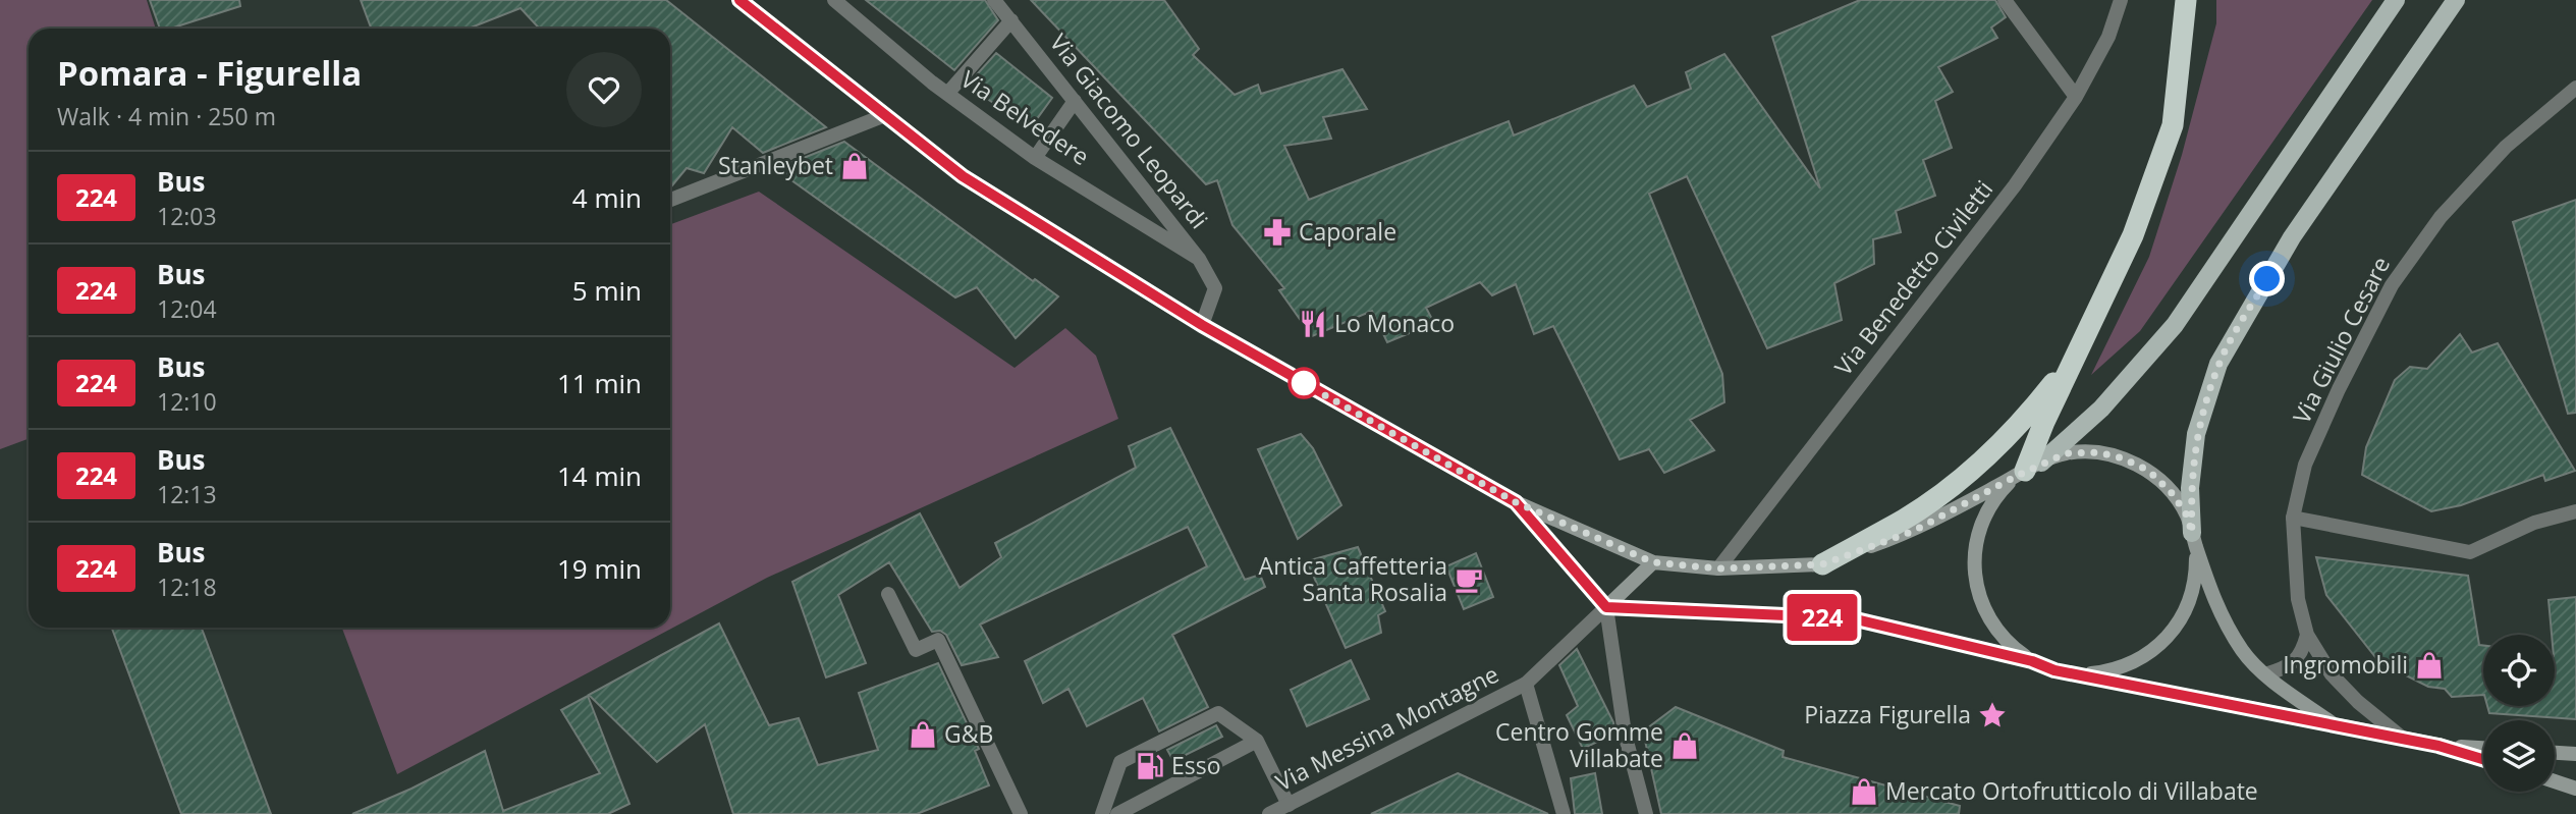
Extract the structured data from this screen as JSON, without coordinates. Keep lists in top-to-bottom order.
{
  "streets": {
    "street": [
      "Via Belvedere",
      "Via Giacomo Leopardi",
      "Via Benedetto Civiletti",
      "Via Giulio Cesare",
      "Via Messina Montagne"
    ]
  },
  "crossings": [
    ["Via Belvedere", "Via Giacomo Leopardi"]
  ],
  "places": {
    "shop": [
      "Stanleybet",
      "Ingromobili",
      "G&B",
      "Centro Gomme Villabate",
      "Mercato Ortofrutticolo di Villabate"
    ],
    "pharmacy": ["Caporale"],
    "restaurant": ["Lo Monaco"],
    "cafe": ["Antica Caffetteria Santa Rosalia"],
    "place": ["Piazza Figurella"],
    "fuel station": ["Esso"]
  },
  "lines": ["bus line 224"],
  "page": {
    "on_map": "224",
    "heading": ["Pomara - Figurella", "Walk · 4 min · 250 m"],
    "list": [
      {
        "mark": "224",
        "name": "Bus",
        "note": "12:03",
        "value": "4 min"
      },
      {
        "mark": "224",
        "name": "Bus",
        "note": "12:04",
        "value": "5 min"
      },
      {
        "mark": "224",
        "name": "Bus",
        "note": "12:10",
        "value": "11 min"
      },
      {
        "mark": "224",
        "name": "Bus",
        "note": "12:13",
        "value": "14 min"
      },
      {
        "mark": "224",
        "name": "Bus",
        "note": "12:18",
        "value": "19 min"
      }
    ]
  }
}
